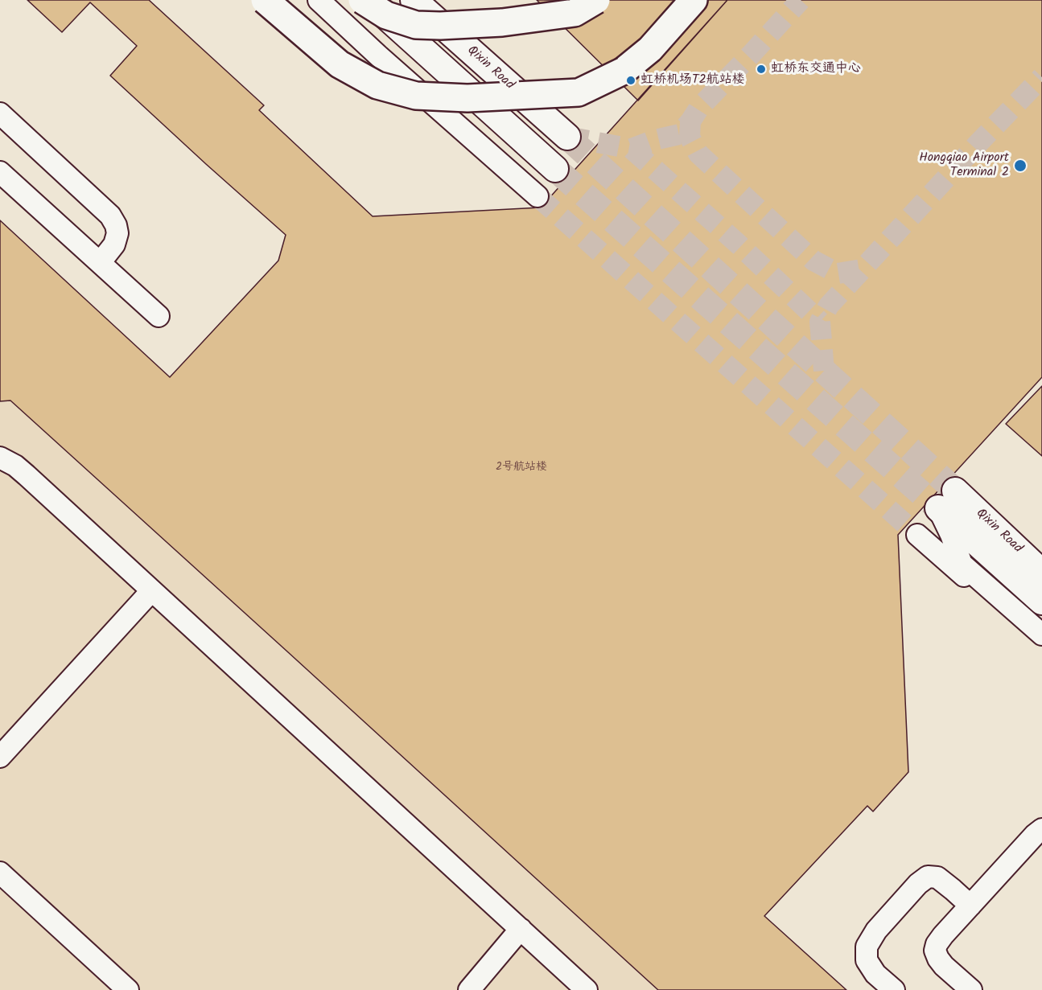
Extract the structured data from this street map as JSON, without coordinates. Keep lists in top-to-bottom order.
{
  "streets": {
    "main road": ["Qixin Road"]
  },
  "places": ["虹桥东交通中心", "虹桥机场T2航站楼", "Hongqiao Airport Terminal 2"],
  "house_numbers": ["2号航站楼"]
}
